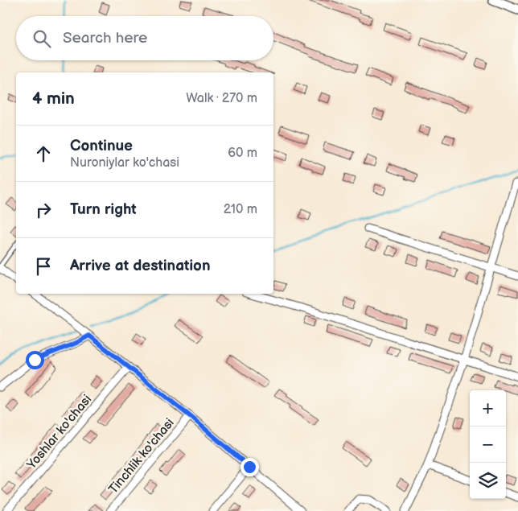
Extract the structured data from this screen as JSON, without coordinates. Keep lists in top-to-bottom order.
{
  "streets": {
    "street": ["Yoshlar ko'chasi", "Tinchlik ko'chasi"]
  },
  "page": {
    "search": "Search here",
    "heading": ["4 min", "Walk · 270 m"],
    "list": [
      ["Continue", "Nuroniylar ko'chasi", "60 m"],
      ["Turn right", "210 m"],
      "Arrive at destination"
    ],
    "map_buttons": ["+", "−"]
  }
}
